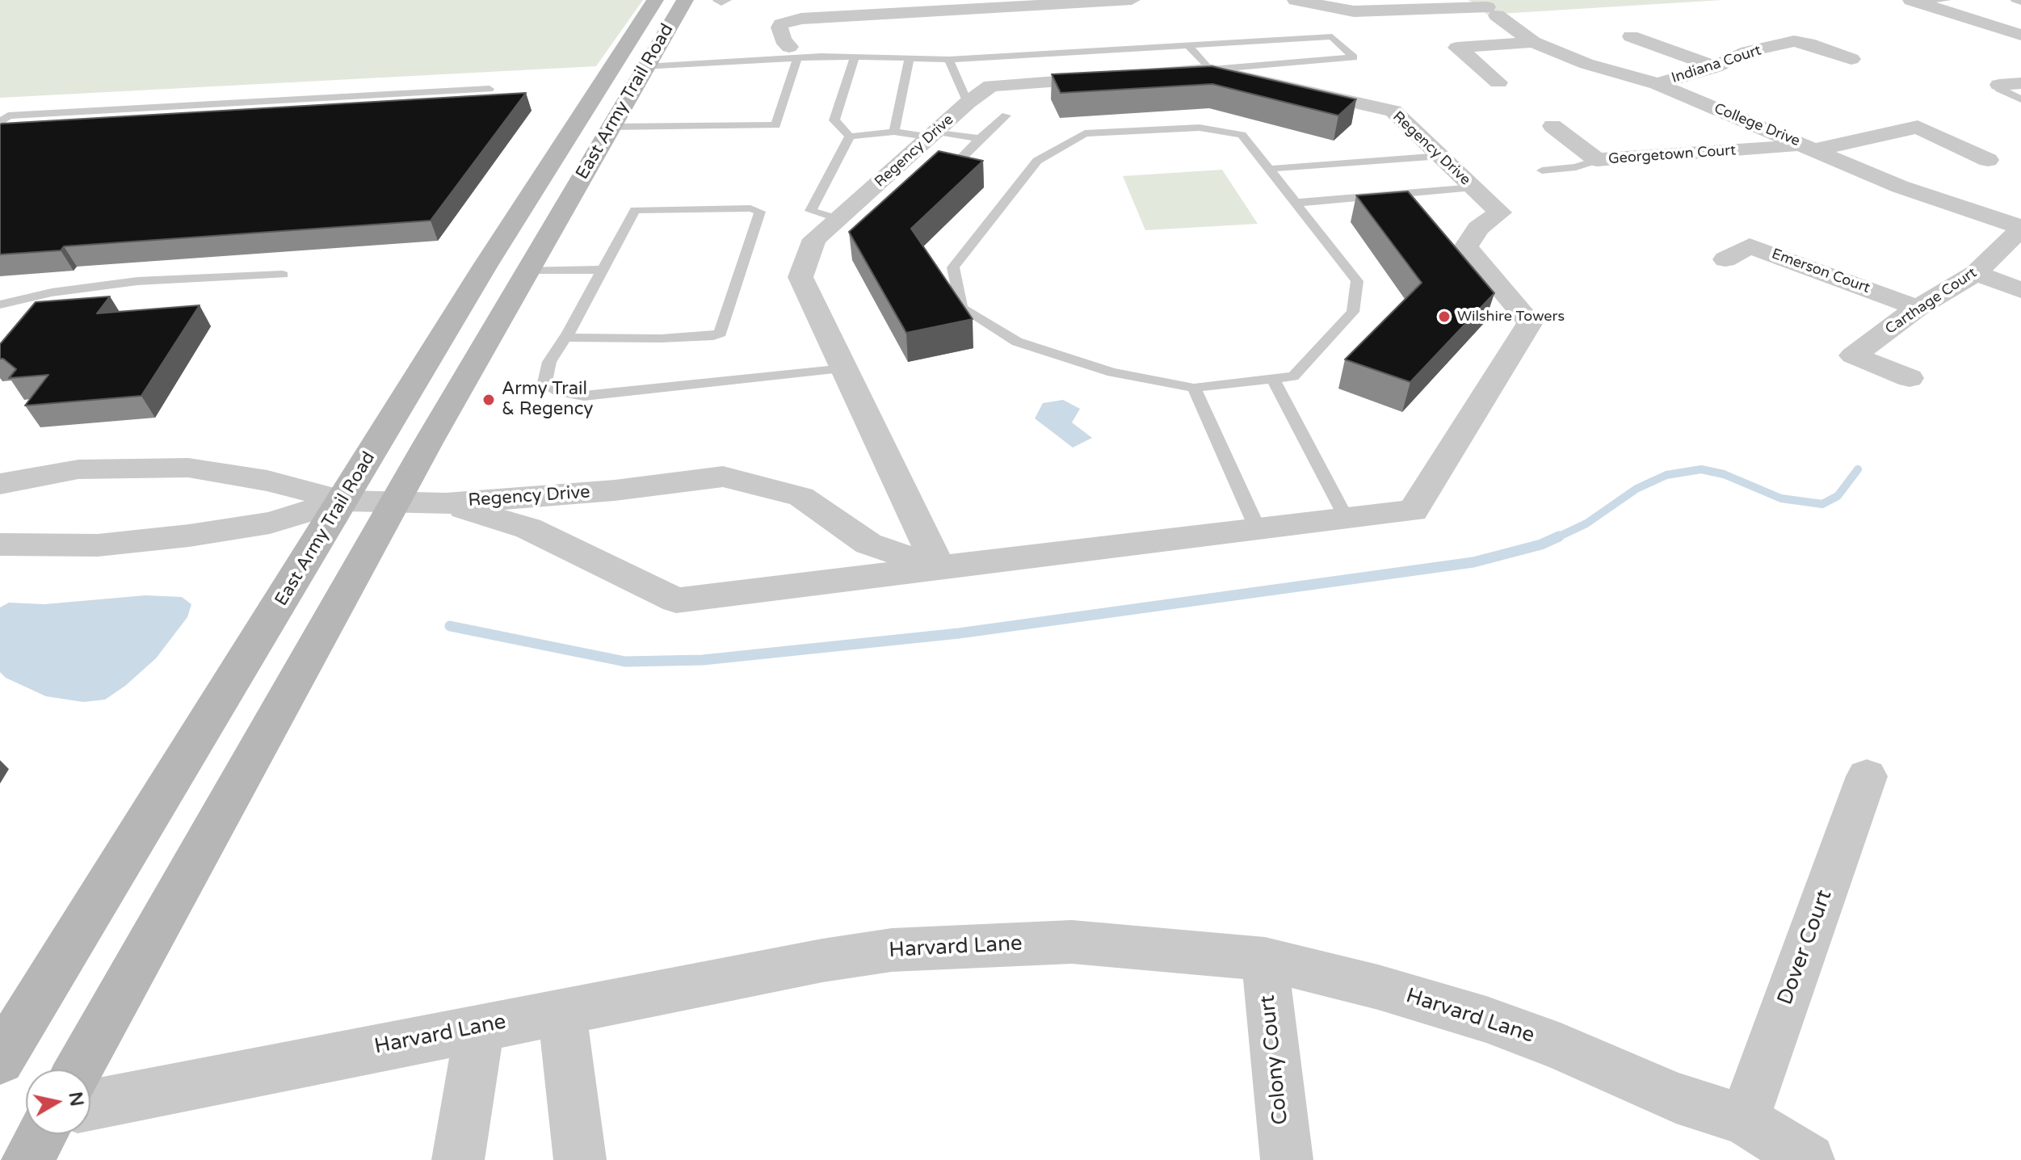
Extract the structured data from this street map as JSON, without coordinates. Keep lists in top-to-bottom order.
{
  "streets": {
    "main road": ["East Army Trail Road"],
    "street": [
      "Indiana Court",
      "College Drive",
      "Regency Drive",
      "Georgetown Court",
      "Emerson Court",
      "Carthage Court",
      "Harvard Lane",
      "Dover Court",
      "Colony Court"
    ]
  },
  "crossings": [
    ["Indiana Court", "College Drive"],
    ["East Army Trail Road", "Regency Drive"],
    ["College Drive", "Georgetown Court"],
    ["College Drive", "Carthage Court"],
    ["Emerson Court", "Carthage Court"],
    ["Harvard Lane", "Dover Court"],
    ["Harvard Lane", "Colony Court"]
  ],
  "places": ["Wilshire Towers", "Army Trail & Regency"],
  "north": "right"
}
